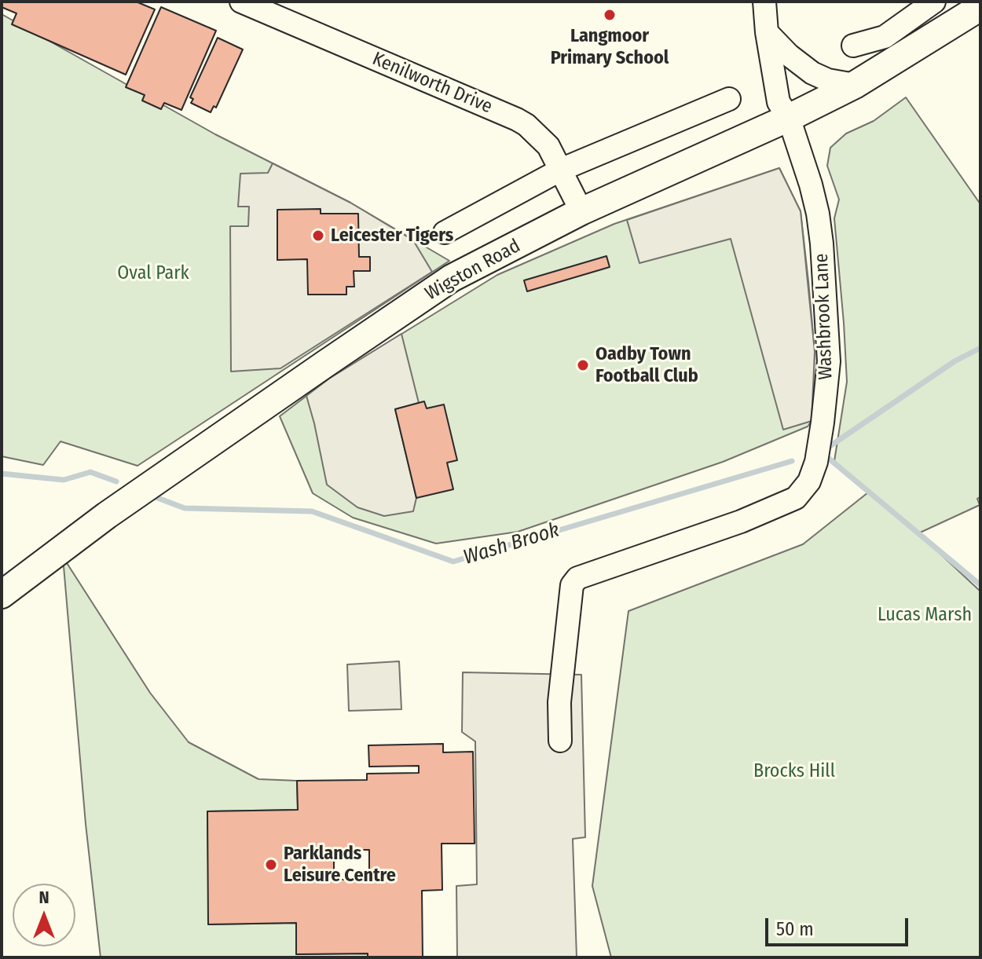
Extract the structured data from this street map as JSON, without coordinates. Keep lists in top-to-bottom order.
{
  "streets": {
    "main road": ["Wigston Road"],
    "street": ["Kenilworth Drive", "Washbrook Lane"]
  },
  "crossings": [
    ["Kenilworth Drive", "Wigston Road"],
    ["Wigston Road", "Washbrook Lane"]
  ],
  "water": ["Wash Brook"],
  "parks": ["Oval Park", "Lucas Marsh", "Brocks Hill"],
  "places": [
    "Langmoor Primary School",
    "Leicester Tigers",
    "Oadby Town Football Club",
    "Parklands Leisure Centre"
  ],
  "scale_bar": "50 m",
  "north": "top"
}
